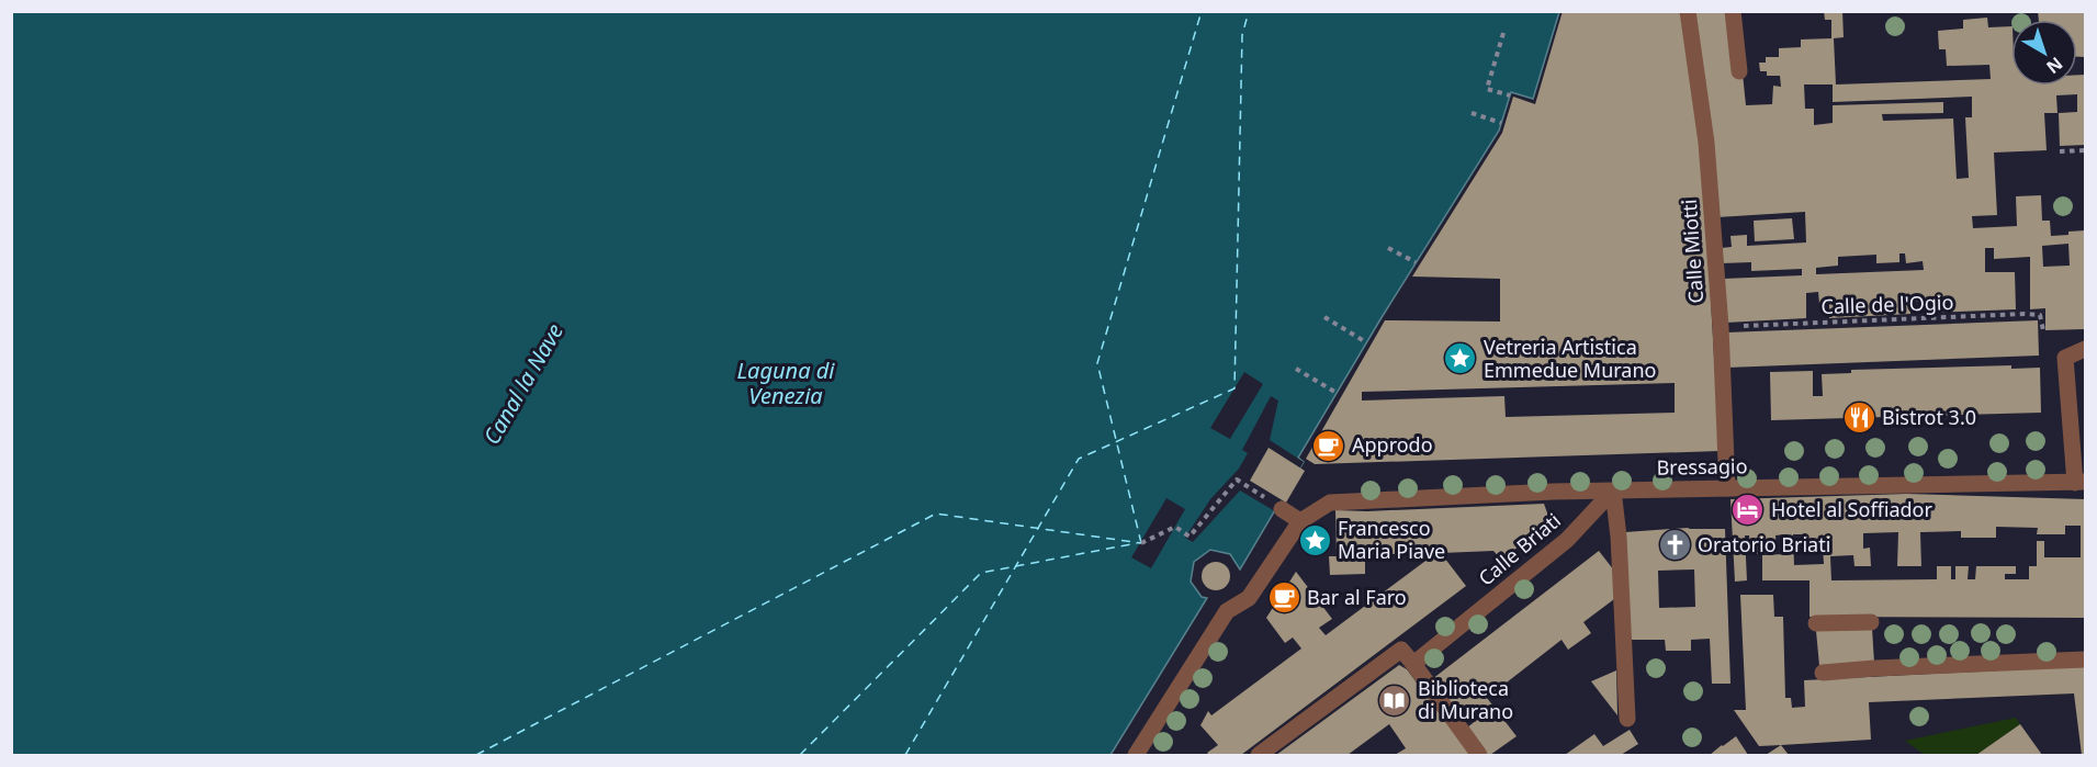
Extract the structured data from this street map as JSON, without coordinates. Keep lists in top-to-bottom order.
{
  "streets": {
    "street": ["Calle Miotti", "Bressagio", "Calle Briati"],
    "path": ["Calle de l'Ogio"]
  },
  "crossings": [
    ["Calle Miotti", "Calle de l'Ogio"],
    ["Calle Miotti", "Bressagio"],
    ["Bressagio", "Calle Briati"]
  ],
  "water": ["Laguna di Venezia", "Canal la Nave"],
  "places": {
    "place": ["Vetreria Artistica Emmedue Murano", "Francesco Maria Piave"],
    "restaurant": ["Bistrot 3.0"],
    "cafe": ["Approdo", "Bar al Faro"],
    "hotel": ["Hotel al Soffiador"],
    "church": ["Oratorio Briati"],
    "library": ["Biblioteca di Murano"]
  },
  "north": "bottom right"
}
